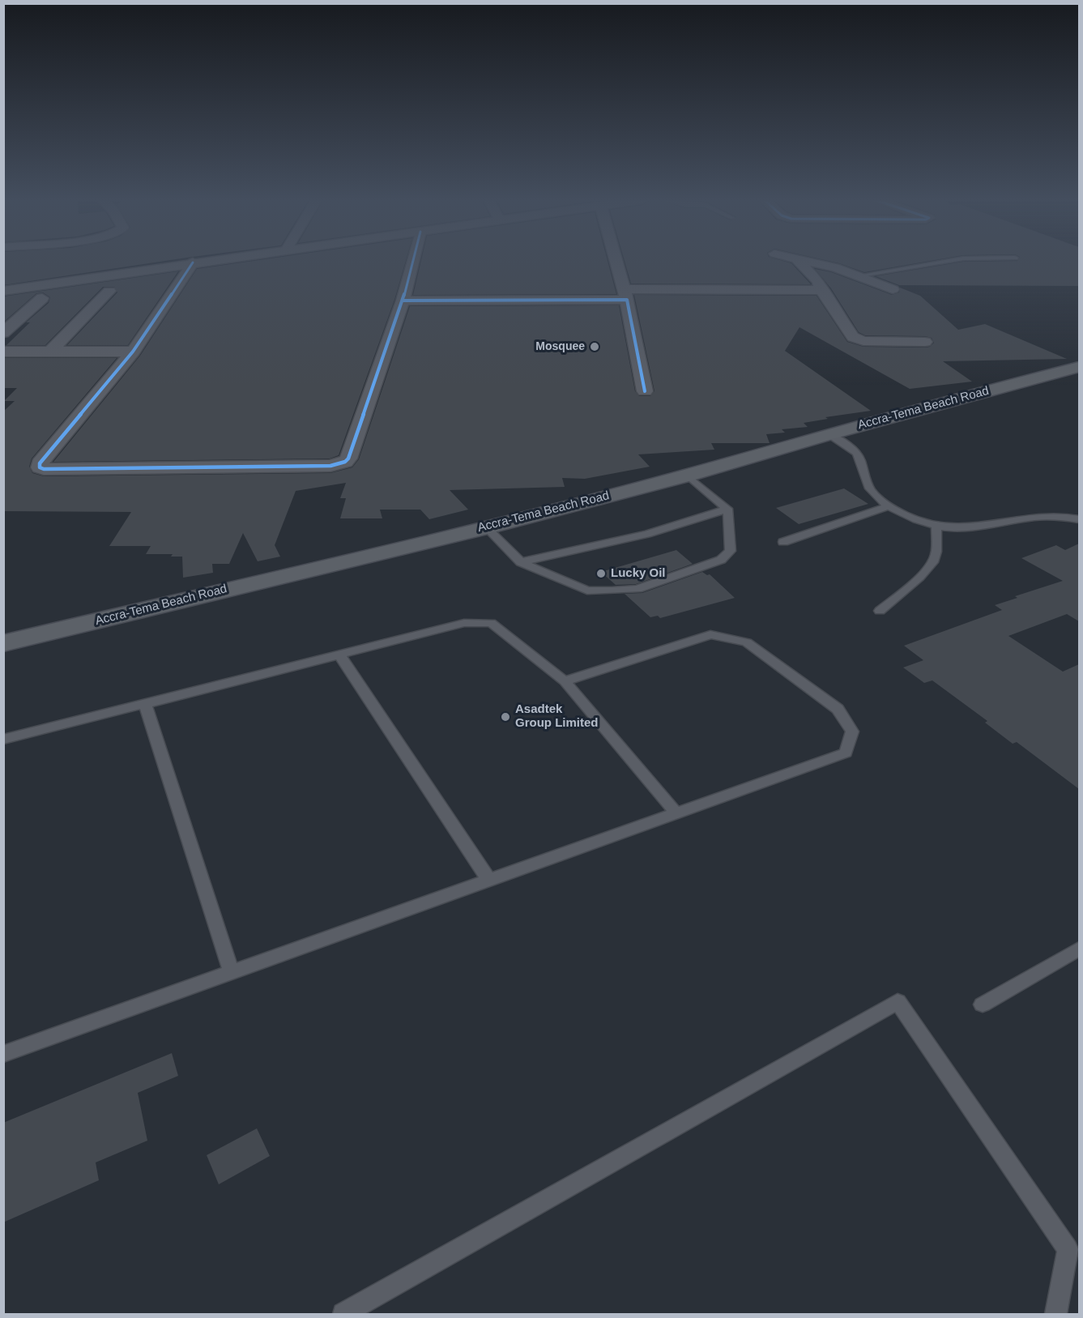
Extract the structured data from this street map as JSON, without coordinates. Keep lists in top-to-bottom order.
{
  "streets": {
    "main road": ["Accra-Tema Beach Road"]
  },
  "places": ["Mosquee", "Lucky Oil", "Asadtek Group Limited"]
}
